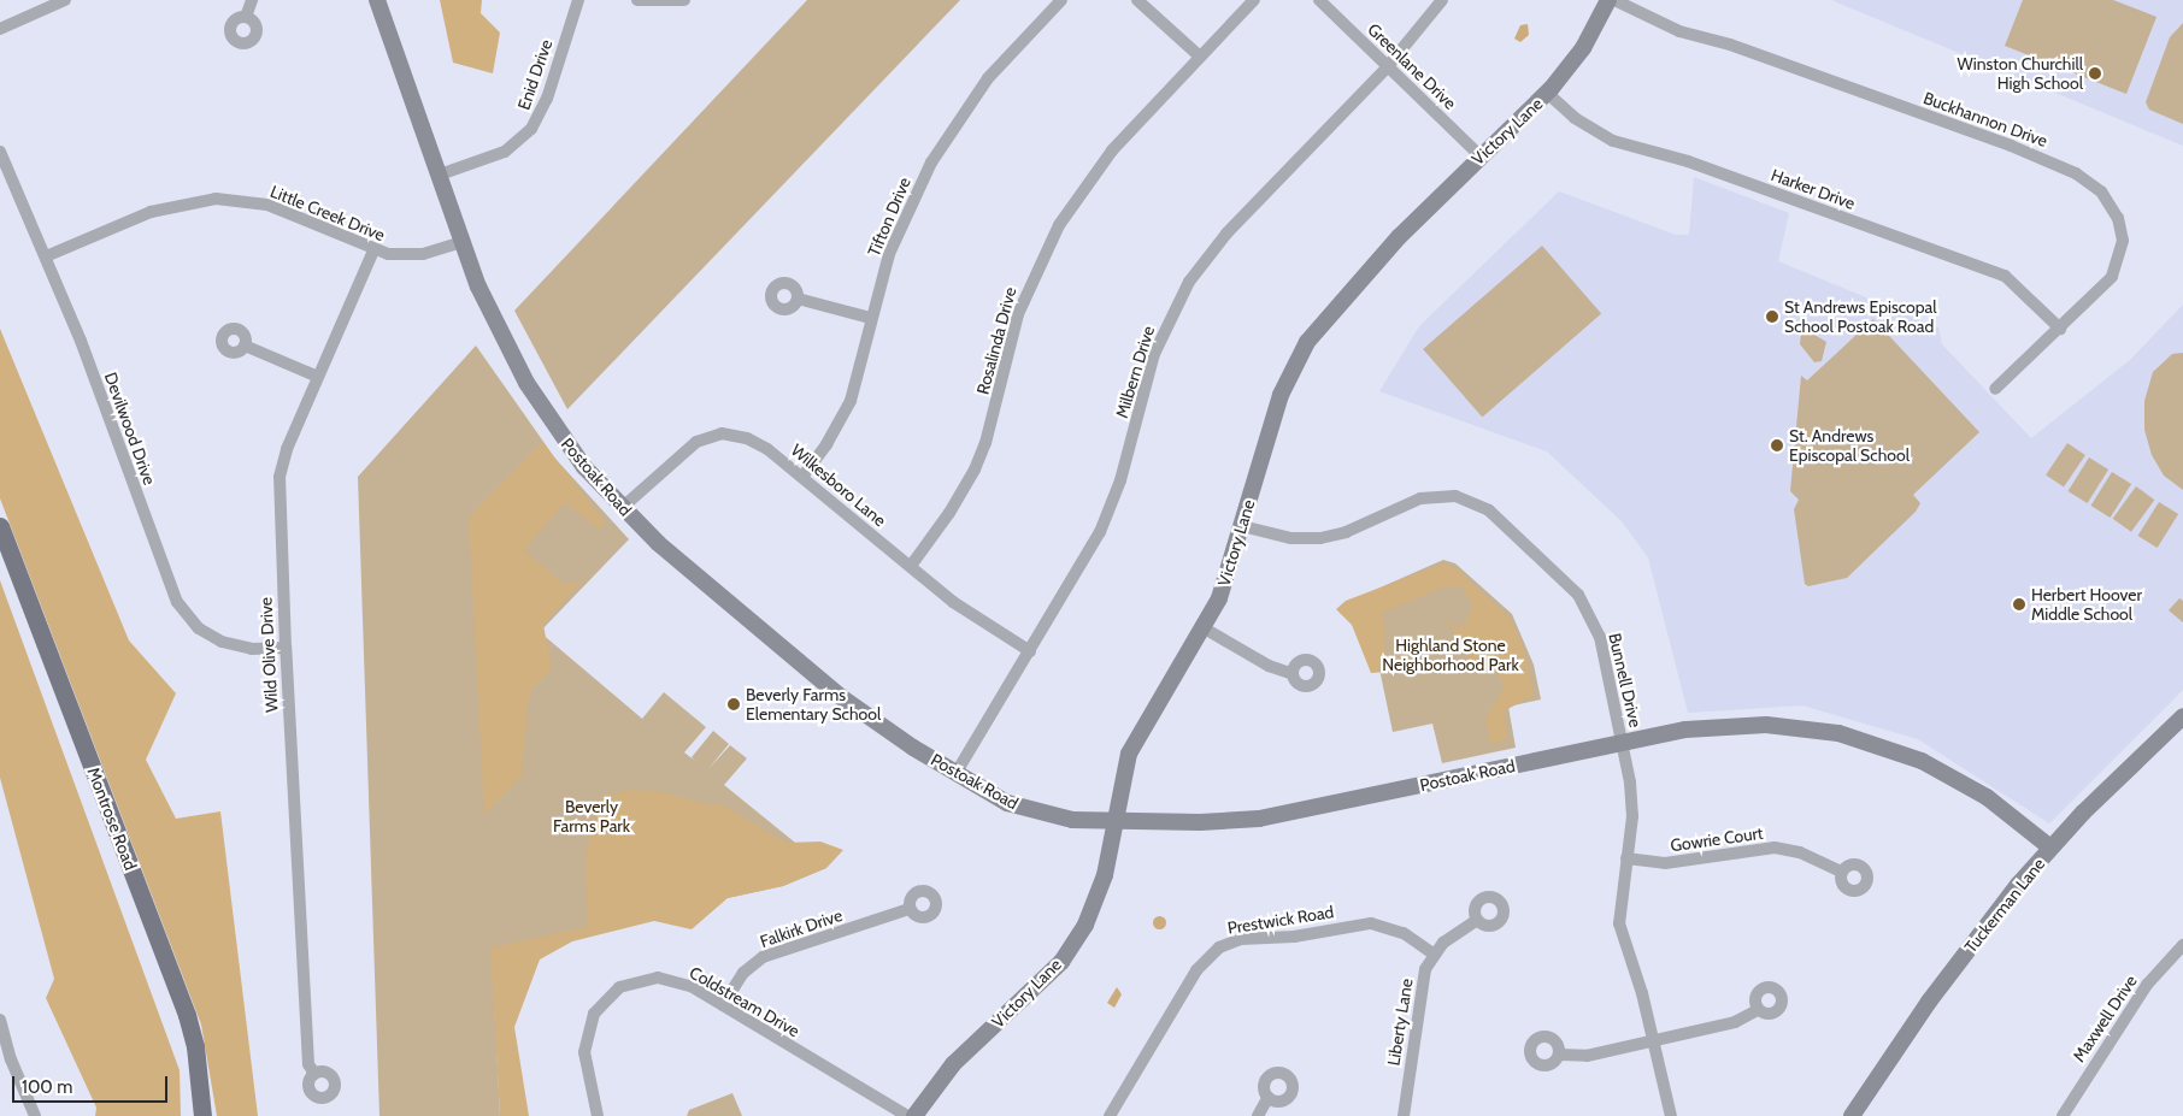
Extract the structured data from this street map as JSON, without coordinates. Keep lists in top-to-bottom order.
{
  "streets": {
    "main road": ["Montrose Road"],
    "street": [
      "Greenlane Drive",
      "Enid Drive",
      "Buckhannon Drive",
      "Victory Lane",
      "Harker Drive",
      "Little Creek Drive",
      "Tifton Drive",
      "Rosalinda Drive",
      "Milbern Drive",
      "Devilwood Drive",
      "Postoak Road",
      "Wilkesboro Lane",
      "Wild Olive Drive",
      "Bunnell Drive",
      "Gowrie Court",
      "Tuckerman Lane",
      "Prestwick Road",
      "Falkirk Drive",
      "Coldstream Drive",
      "Maxwell Drive",
      "Liberty Lane"
    ]
  },
  "crossings": [
    ["Greenlane Drive", "Victory Lane"],
    ["Greenlane Drive", "Milbern Drive"],
    ["Enid Drive", "Postoak Road"],
    ["Buckhannon Drive", "Harker Drive"],
    ["Victory Lane", "Harker Drive"],
    ["Victory Lane", "Postoak Road"],
    ["Victory Lane", "Bunnell Drive"],
    ["Little Creek Drive", "Devilwood Drive"],
    ["Little Creek Drive", "Postoak Road"],
    ["Little Creek Drive", "Wild Olive Drive"],
    ["Tifton Drive", "Wilkesboro Lane"],
    ["Rosalinda Drive", "Wilkesboro Lane"],
    ["Milbern Drive", "Postoak Road"],
    ["Milbern Drive", "Wilkesboro Lane"],
    ["Devilwood Drive", "Wild Olive Drive"],
    ["Postoak Road", "Wilkesboro Lane"],
    ["Postoak Road", "Bunnell Drive"],
    ["Postoak Road", "Tuckerman Lane"],
    ["Bunnell Drive", "Gowrie Court"],
    ["Prestwick Road", "Liberty Lane"],
    ["Falkirk Drive", "Coldstream Drive"]
  ],
  "parks": ["Highland Stone Neighborhood Park", "Beverly Farms Park"],
  "places": [
    "Winston Churchill High School",
    "St Andrews Episcopal School Postoak Road",
    "St. Andrews Episcopal School",
    "Herbert Hoover Middle School",
    "Beverly Farms Elementary School"
  ],
  "scale_bar": "100 m"
}
